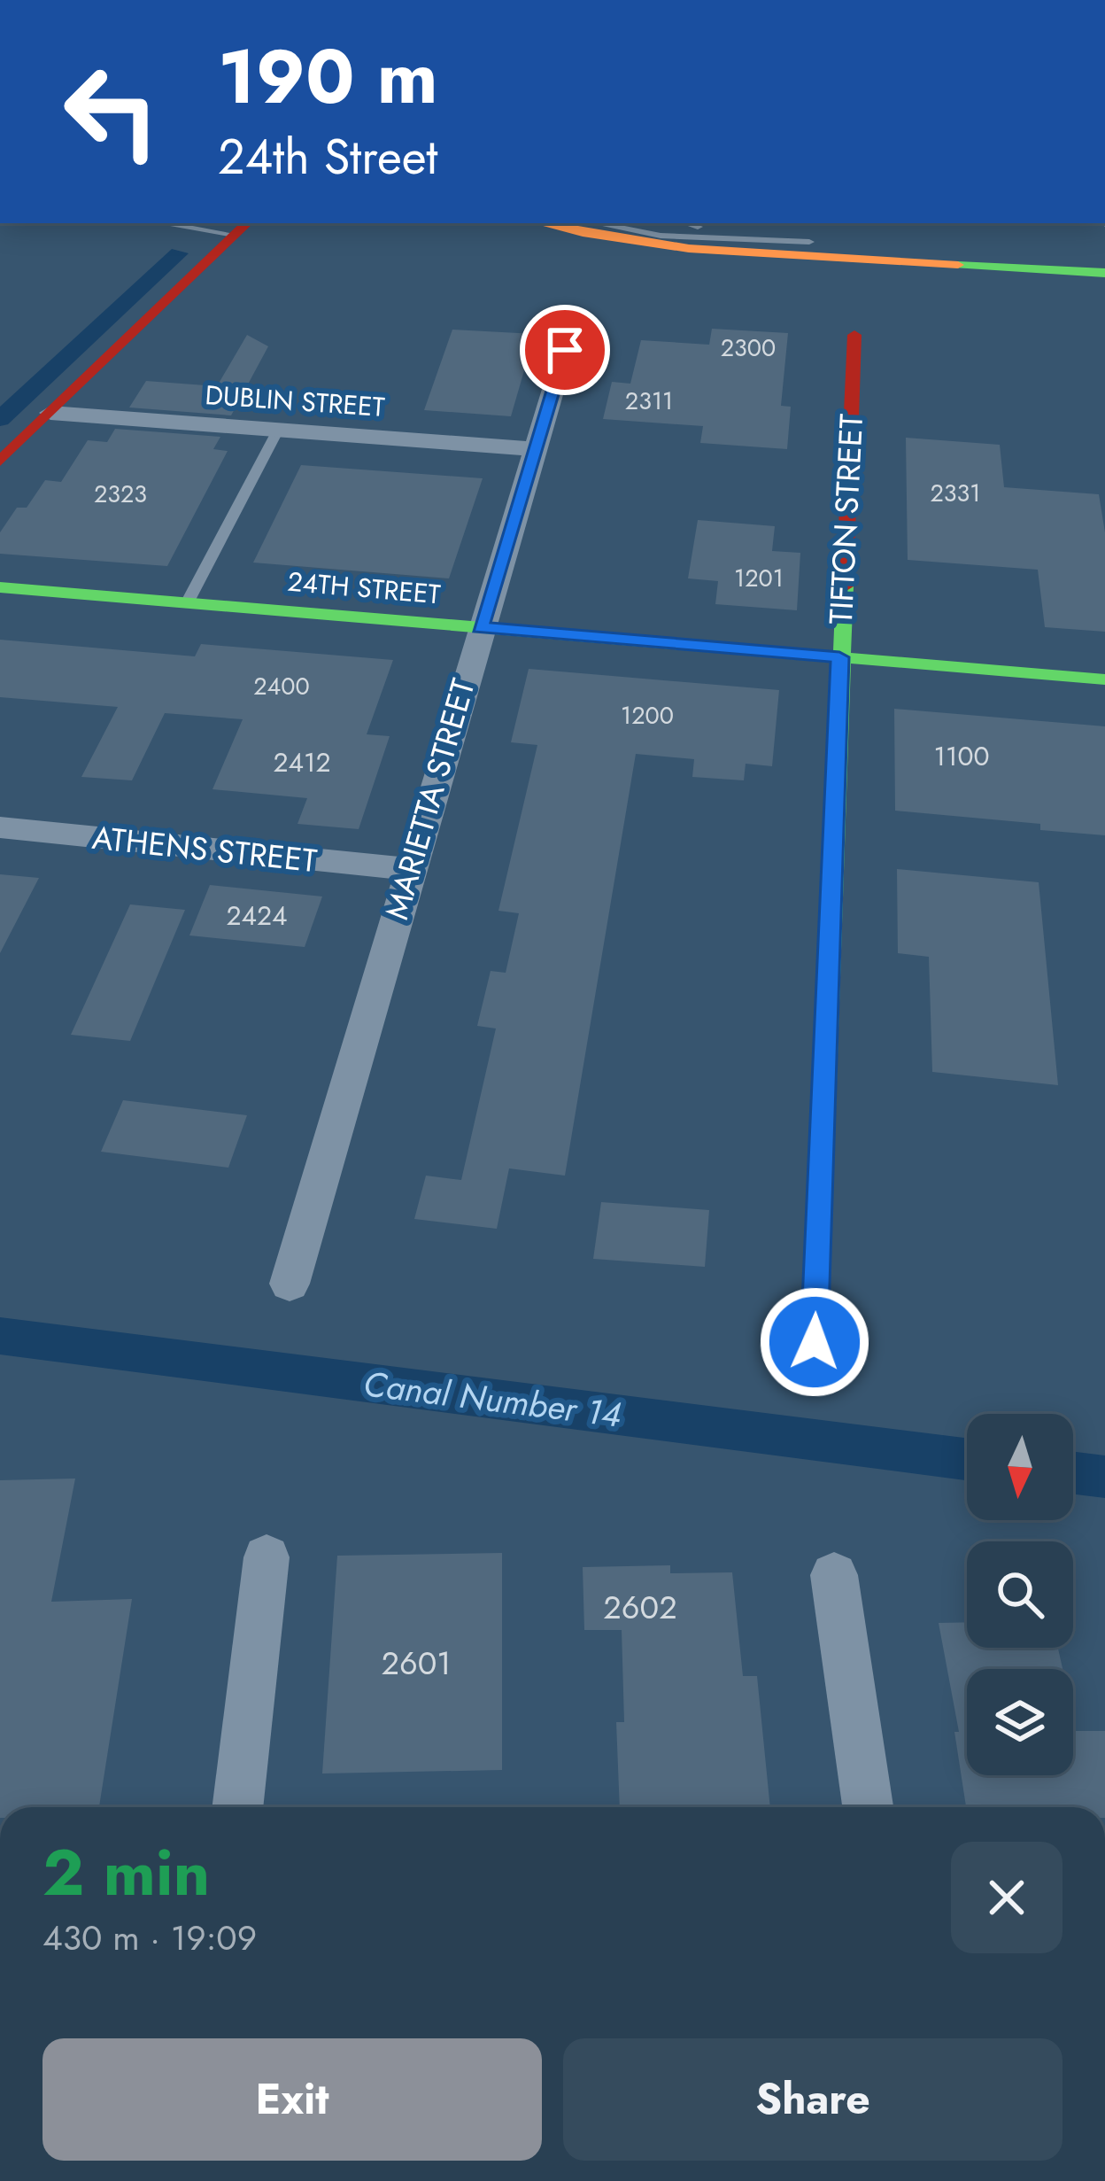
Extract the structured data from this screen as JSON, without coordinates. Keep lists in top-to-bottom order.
{
  "streets": {
    "street": [
      "DUBLIN STREET",
      "TIFTON STREET",
      "24TH STREET",
      "MARIETTA STREET",
      "ATHENS STREET"
    ]
  },
  "crossings": [
    ["DUBLIN STREET", "MARIETTA STREET"],
    ["TIFTON STREET", "24TH STREET"],
    ["24TH STREET", "MARIETTA STREET"],
    ["MARIETTA STREET", "ATHENS STREET"]
  ],
  "water": ["Canal Number 14"],
  "house_numbers": [
    "2300",
    "2311",
    "2331",
    "2323",
    "1201",
    "2400",
    "1200",
    "1100",
    "2412",
    "2424",
    "2602",
    "2601"
  ],
  "north": "bottom",
  "page": {
    "turn": ["190 m", "24th Street"],
    "heading": ["2 min", "430 m · 19:09"],
    "buttons": ["Exit", "Share"]
  }
}
